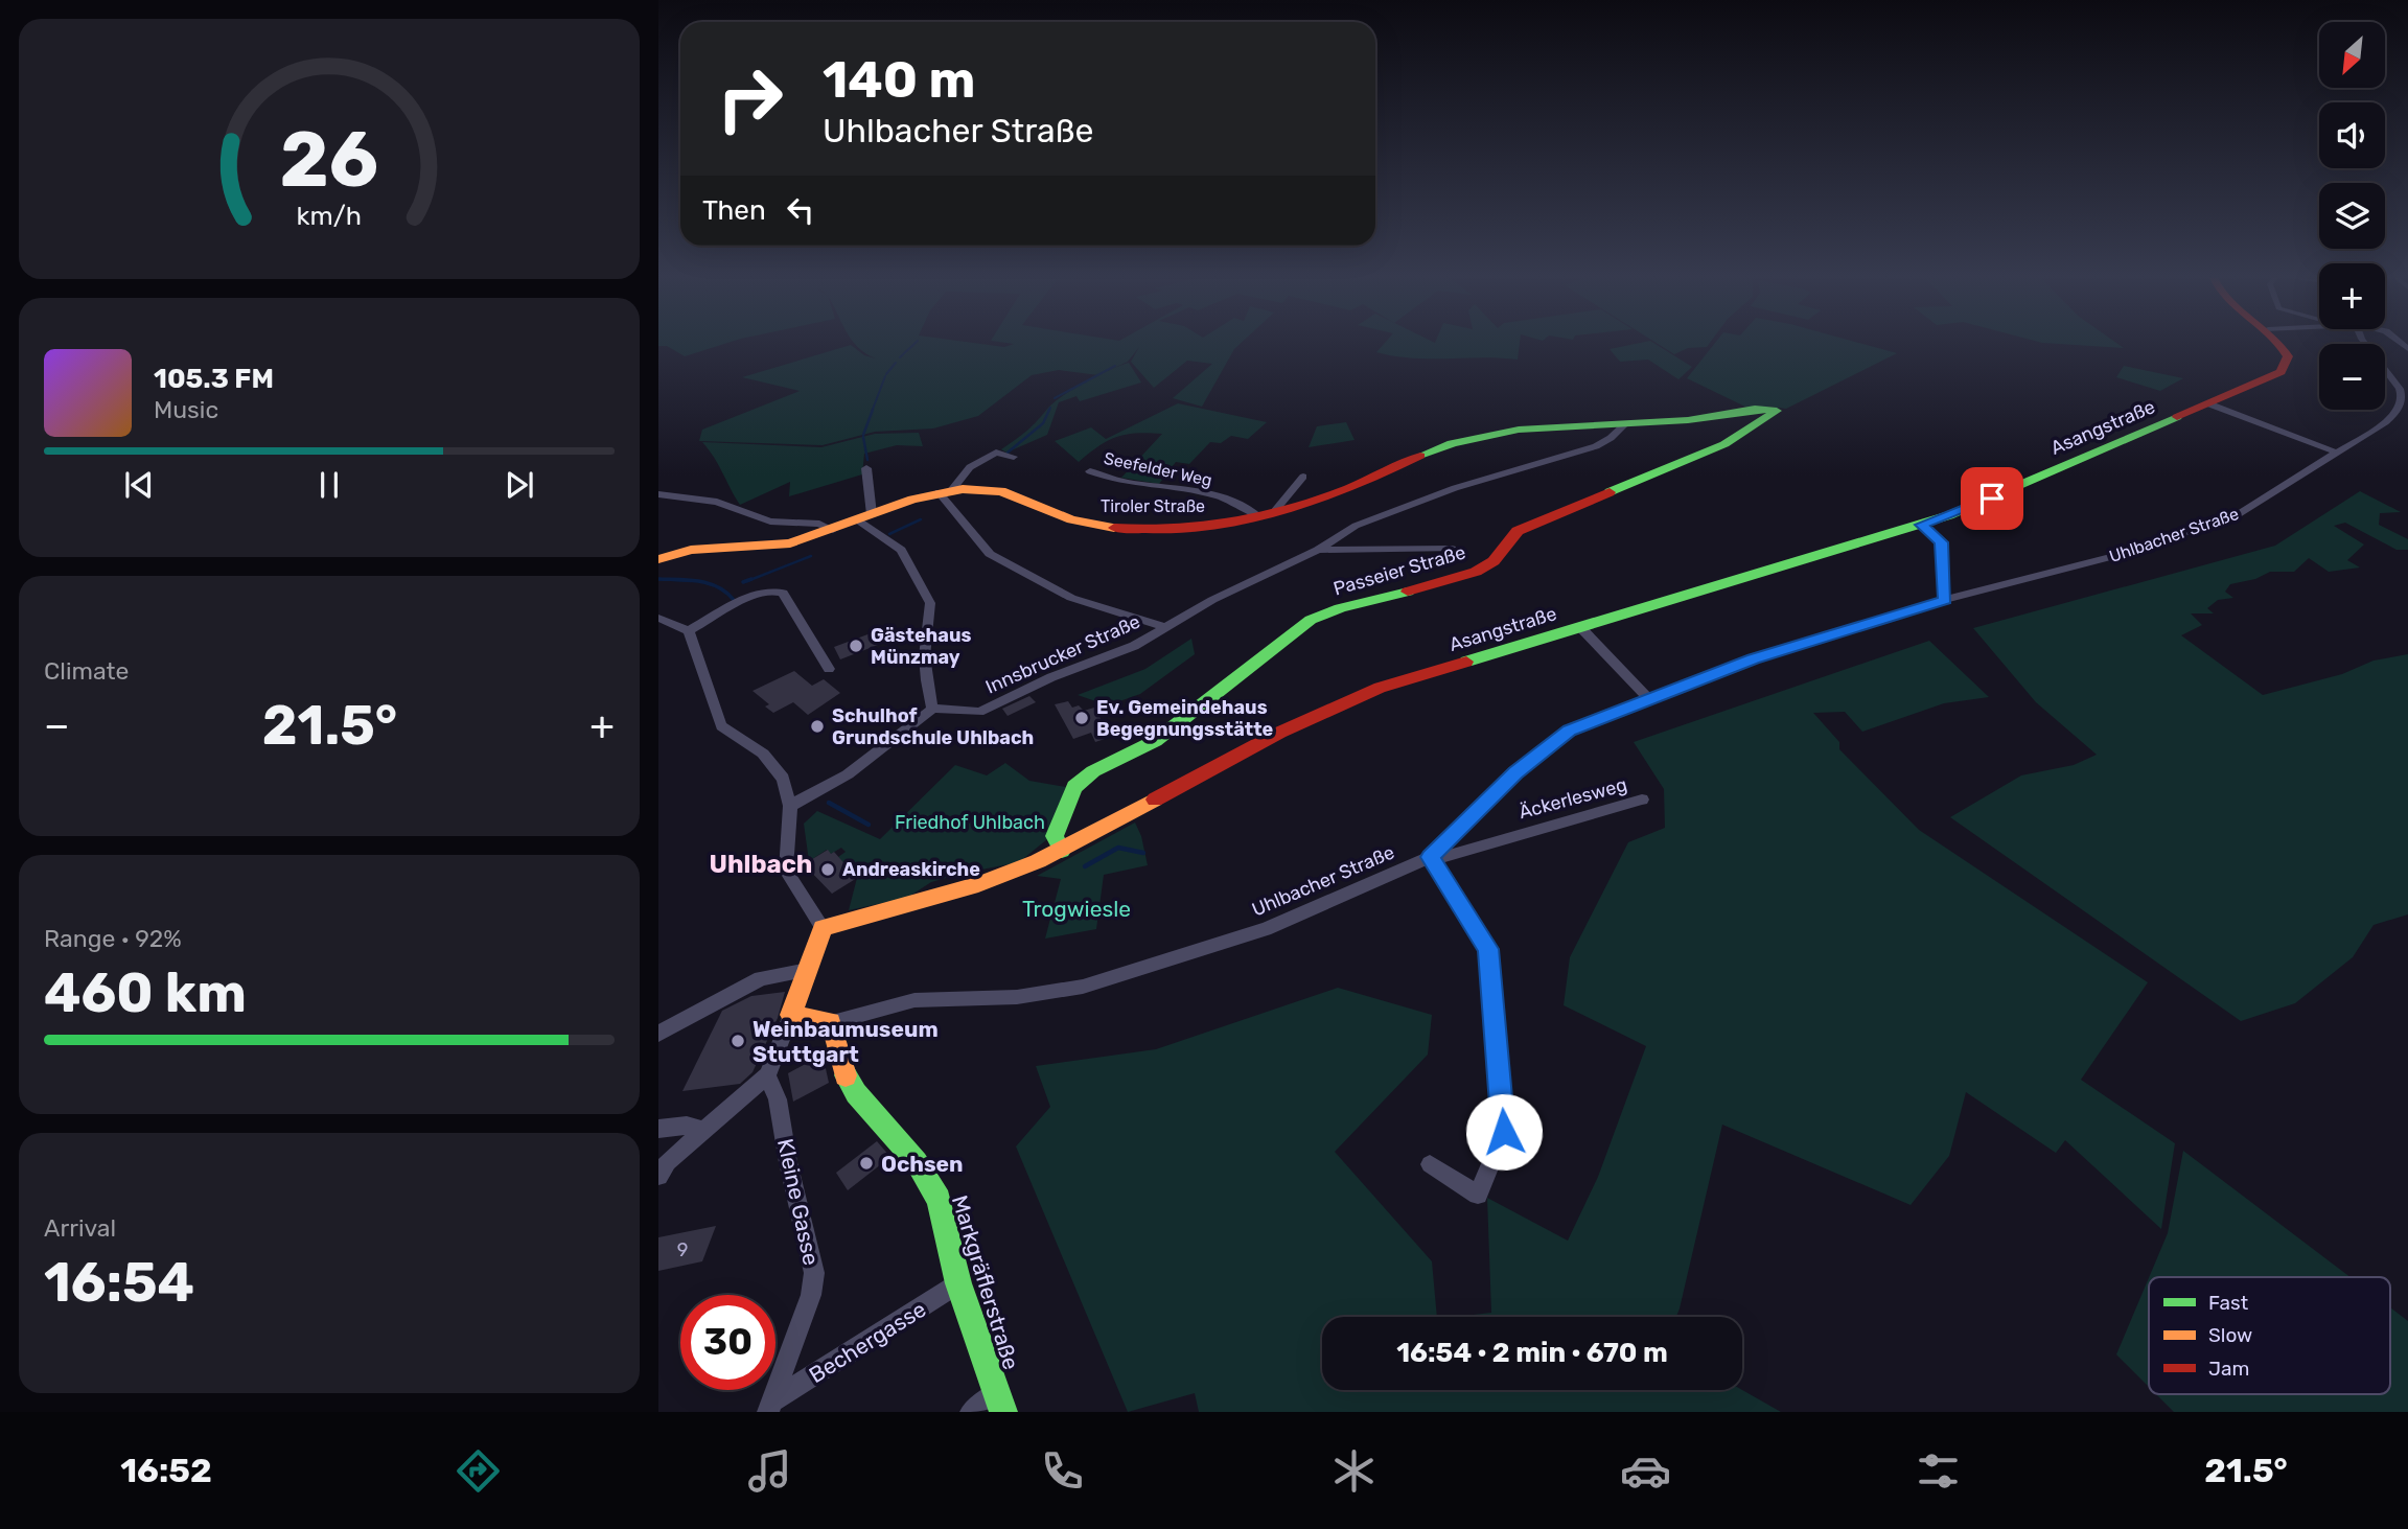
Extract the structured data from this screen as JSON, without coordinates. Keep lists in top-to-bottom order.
{
  "streets": {
    "street": [
      "Asangstraße",
      "Seefelder Weg",
      "Tiroler Straße",
      "Uhlbacher Straße",
      "Passeier Straße",
      "Innsbrucker Straße",
      "Äckerlesweg",
      "Kleine Gasse",
      "Markgräflerstraße",
      "Bechergasse"
    ]
  },
  "crossings": [
    ["Asangstraße", "Passeier Straße"],
    ["Seefelder Weg", "Tiroler Straße"],
    ["Tiroler Straße", "Passeier Straße"],
    ["Uhlbacher Straße", "Äckerlesweg"],
    ["Uhlbacher Straße", "Markgräflerstraße"],
    ["Passeier Straße", "Innsbrucker Straße"],
    ["Kleine Gasse", "Bechergasse"],
    ["Markgräflerstraße", "Bechergasse"]
  ],
  "districts": ["Uhlbach"],
  "parks": ["Friedhof Uhlbach", "Trogwiesle"],
  "places": [
    "Gästehaus Münzmay",
    "Ev. Gemeindehaus Begegnungsstätte",
    "Schulhof Grundschule Uhlbach",
    "Andreaskirche",
    "Weinbaumuseum Stuttgart",
    "Ochsen"
  ],
  "house_numbers": ["9"],
  "legend": ["Fast", "Slow", "Jam"],
  "north": "bottom left",
  "page": {
    "map_buttons": ["+", "−"],
    "turn": ["140 m", "Uhlbacher Straße"],
    "then": "Then",
    "song": ["105.3 FM", "Music"],
    "tile": [
      "Climate",
      ["Range · 92%", "460 km"],
      ["Arrival", "16:54"]
    ],
    "heat": ["−", "21.5°", "+"],
    "limit": "30",
    "trip": "16:54 · 2 min · 670 m",
    "tabs": ["16:52", "21.5°"],
    "gauge": ["26", "km/h"]
  }
}
